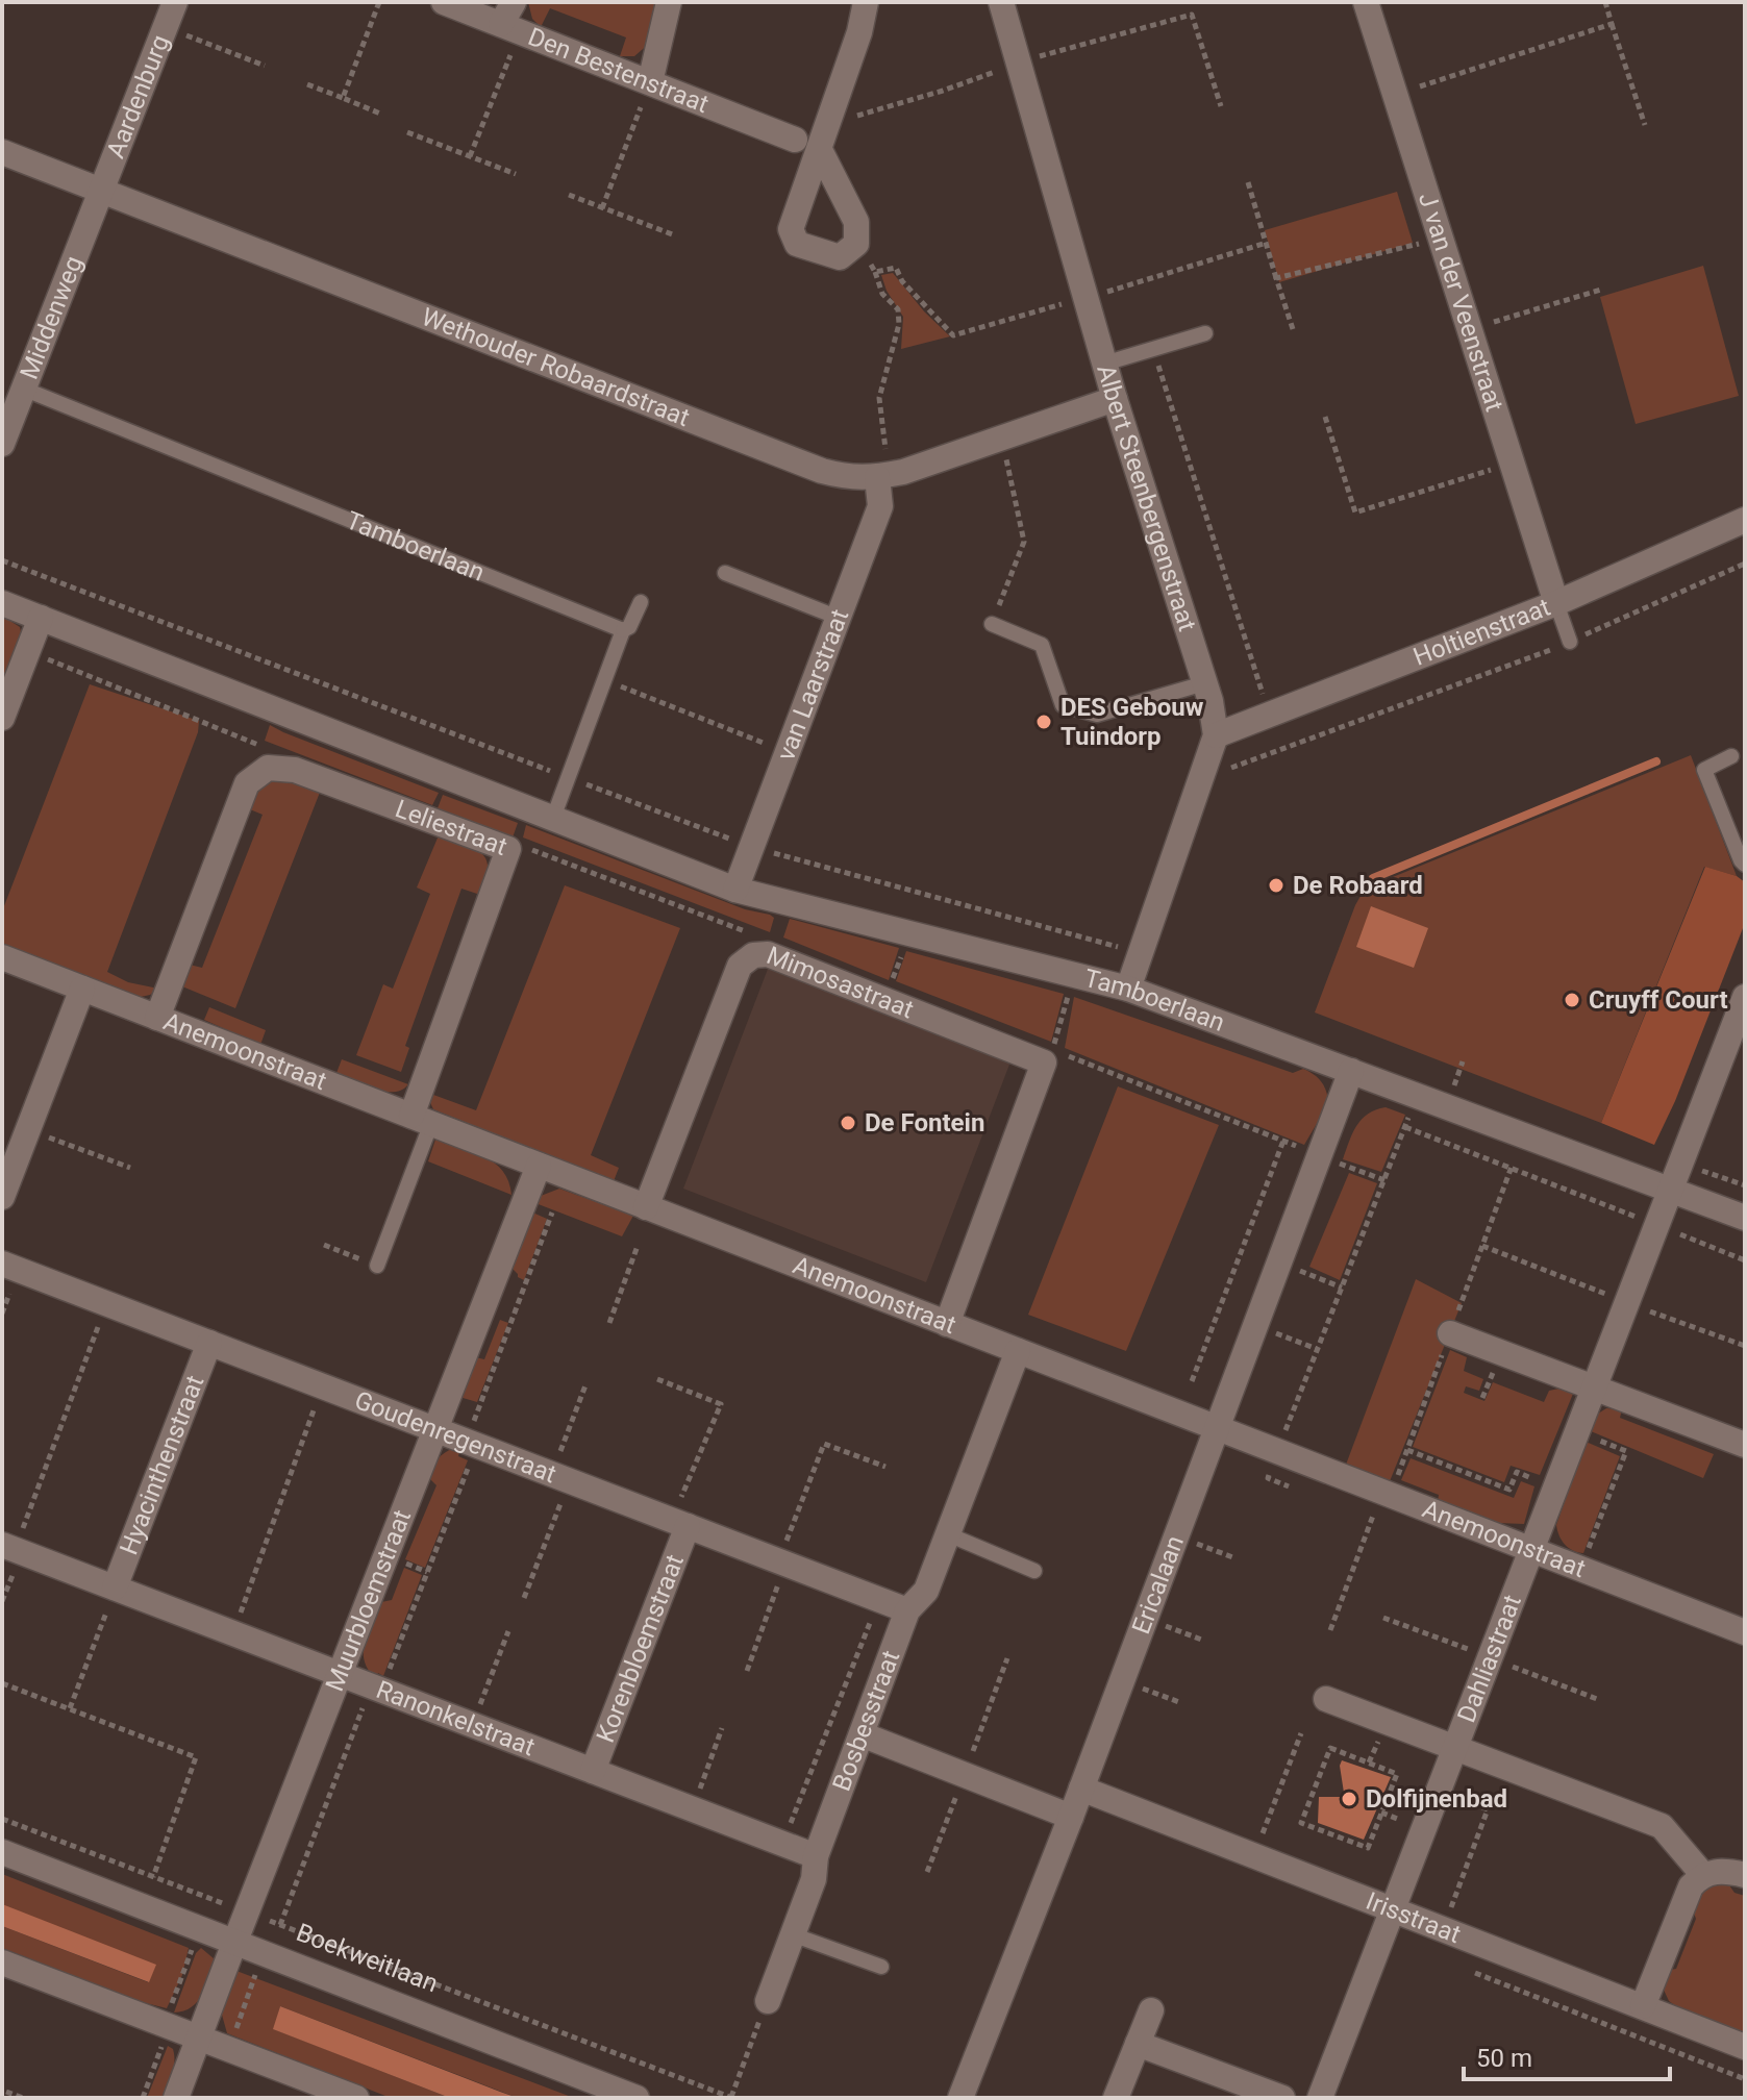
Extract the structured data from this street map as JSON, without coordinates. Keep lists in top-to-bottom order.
{
  "streets": {
    "street": [
      "Den Bestenstraat",
      "Aardenburg",
      "J van der Veenstraat",
      "Middenweg",
      "Wethouder Robaardstraat",
      "Albert Steenbergenstraat",
      "Tamboerlaan",
      "Holtienstraat",
      "van Laarstraat",
      "Leliestraat",
      "Mimosastraat",
      "Anemoonstraat",
      "Goudenregenstraat",
      "Hyacinthenstraat",
      "Ericalaan",
      "Muurbloemstraat",
      "Korenbloemstraat",
      "Dahliastraat",
      "Ranonkelstraat",
      "Bosbesstraat",
      "Irisstraat",
      "Boekweitlaan"
    ]
  },
  "crossings": [
    ["Aardenburg", "Middenweg"],
    ["Aardenburg", "Wethouder Robaardstraat"],
    ["J van der Veenstraat", "Holtienstraat"],
    ["Middenweg", "Wethouder Robaardstraat"],
    ["Middenweg", "Tamboerlaan"],
    ["Wethouder Robaardstraat", "Albert Steenbergenstraat"],
    ["Wethouder Robaardstraat", "van Laarstraat"],
    ["Albert Steenbergenstraat", "Holtienstraat"],
    ["Tamboerlaan", "van Laarstraat"],
    ["Tamboerlaan", "Ericalaan"],
    ["Tamboerlaan", "Dahliastraat"],
    ["Leliestraat", "Anemoonstraat"],
    ["Mimosastraat", "Anemoonstraat"],
    ["Anemoonstraat", "Ericalaan"],
    ["Anemoonstraat", "Muurbloemstraat"],
    ["Anemoonstraat", "Dahliastraat"],
    ["Anemoonstraat", "Bosbesstraat"],
    ["Goudenregenstraat", "Hyacinthenstraat"],
    ["Goudenregenstraat", "Muurbloemstraat"],
    ["Goudenregenstraat", "Korenbloemstraat"],
    ["Goudenregenstraat", "Bosbesstraat"],
    ["Hyacinthenstraat", "Ranonkelstraat"],
    ["Ericalaan", "Irisstraat"],
    ["Muurbloemstraat", "Ranonkelstraat"],
    ["Muurbloemstraat", "Boekweitlaan"],
    ["Korenbloemstraat", "Ranonkelstraat"],
    ["Dahliastraat", "Irisstraat"],
    ["Ranonkelstraat", "Bosbesstraat"]
  ],
  "places": [
    "DES Gebouw Tuindorp",
    "De Robaard",
    "Cruyff Court",
    "De Fontein",
    "Dolfijnenbad"
  ],
  "scale_bar": "50 m"
}
